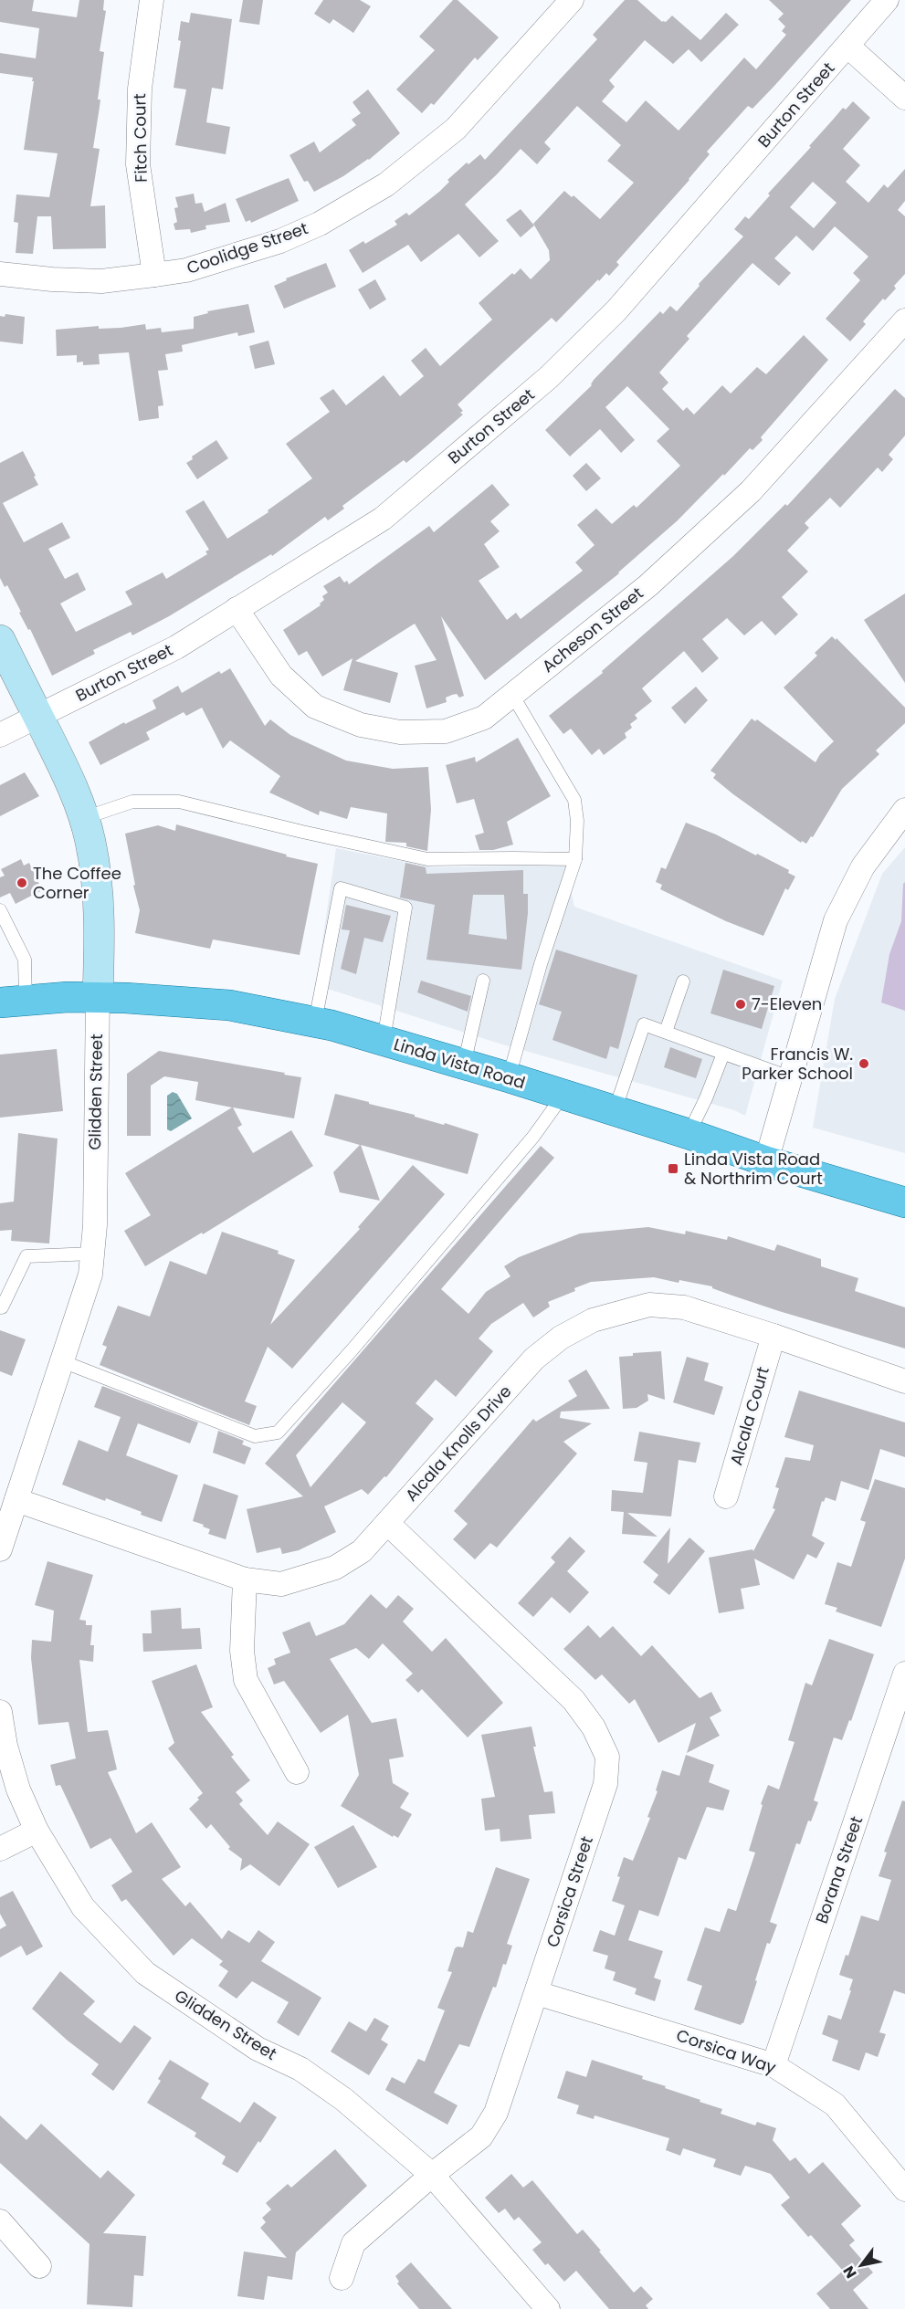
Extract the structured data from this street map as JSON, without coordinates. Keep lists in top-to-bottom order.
{
  "streets": {
    "main road": ["Linda Vista Road"],
    "street": [
      "Burton Street",
      "Fitch Court",
      "Coolidge Street",
      "Acheson Street",
      "Glidden Street",
      "Alcala Court",
      "Alcala Knolls Drive",
      "Borana Street",
      "Corsica Street",
      "Corsica Way"
    ]
  },
  "crossings": [
    ["Burton Street", "Acheson Street"],
    ["Burton Street", "Glidden Street"],
    ["Fitch Court", "Coolidge Street"],
    ["Linda Vista Road", "Glidden Street"],
    ["Glidden Street", "Alcala Knolls Drive"],
    ["Glidden Street", "Corsica Street"],
    ["Alcala Court", "Alcala Knolls Drive"],
    ["Alcala Knolls Drive", "Corsica Street"],
    ["Borana Street", "Corsica Way"],
    ["Corsica Street", "Corsica Way"]
  ],
  "places": {
    "other": ["The Coffee Corner", "7-Eleven", "Francis W. Parker School"],
    "transit": ["Linda Vista Road & Northrim Court"]
  },
  "north": "bottom left"
}
